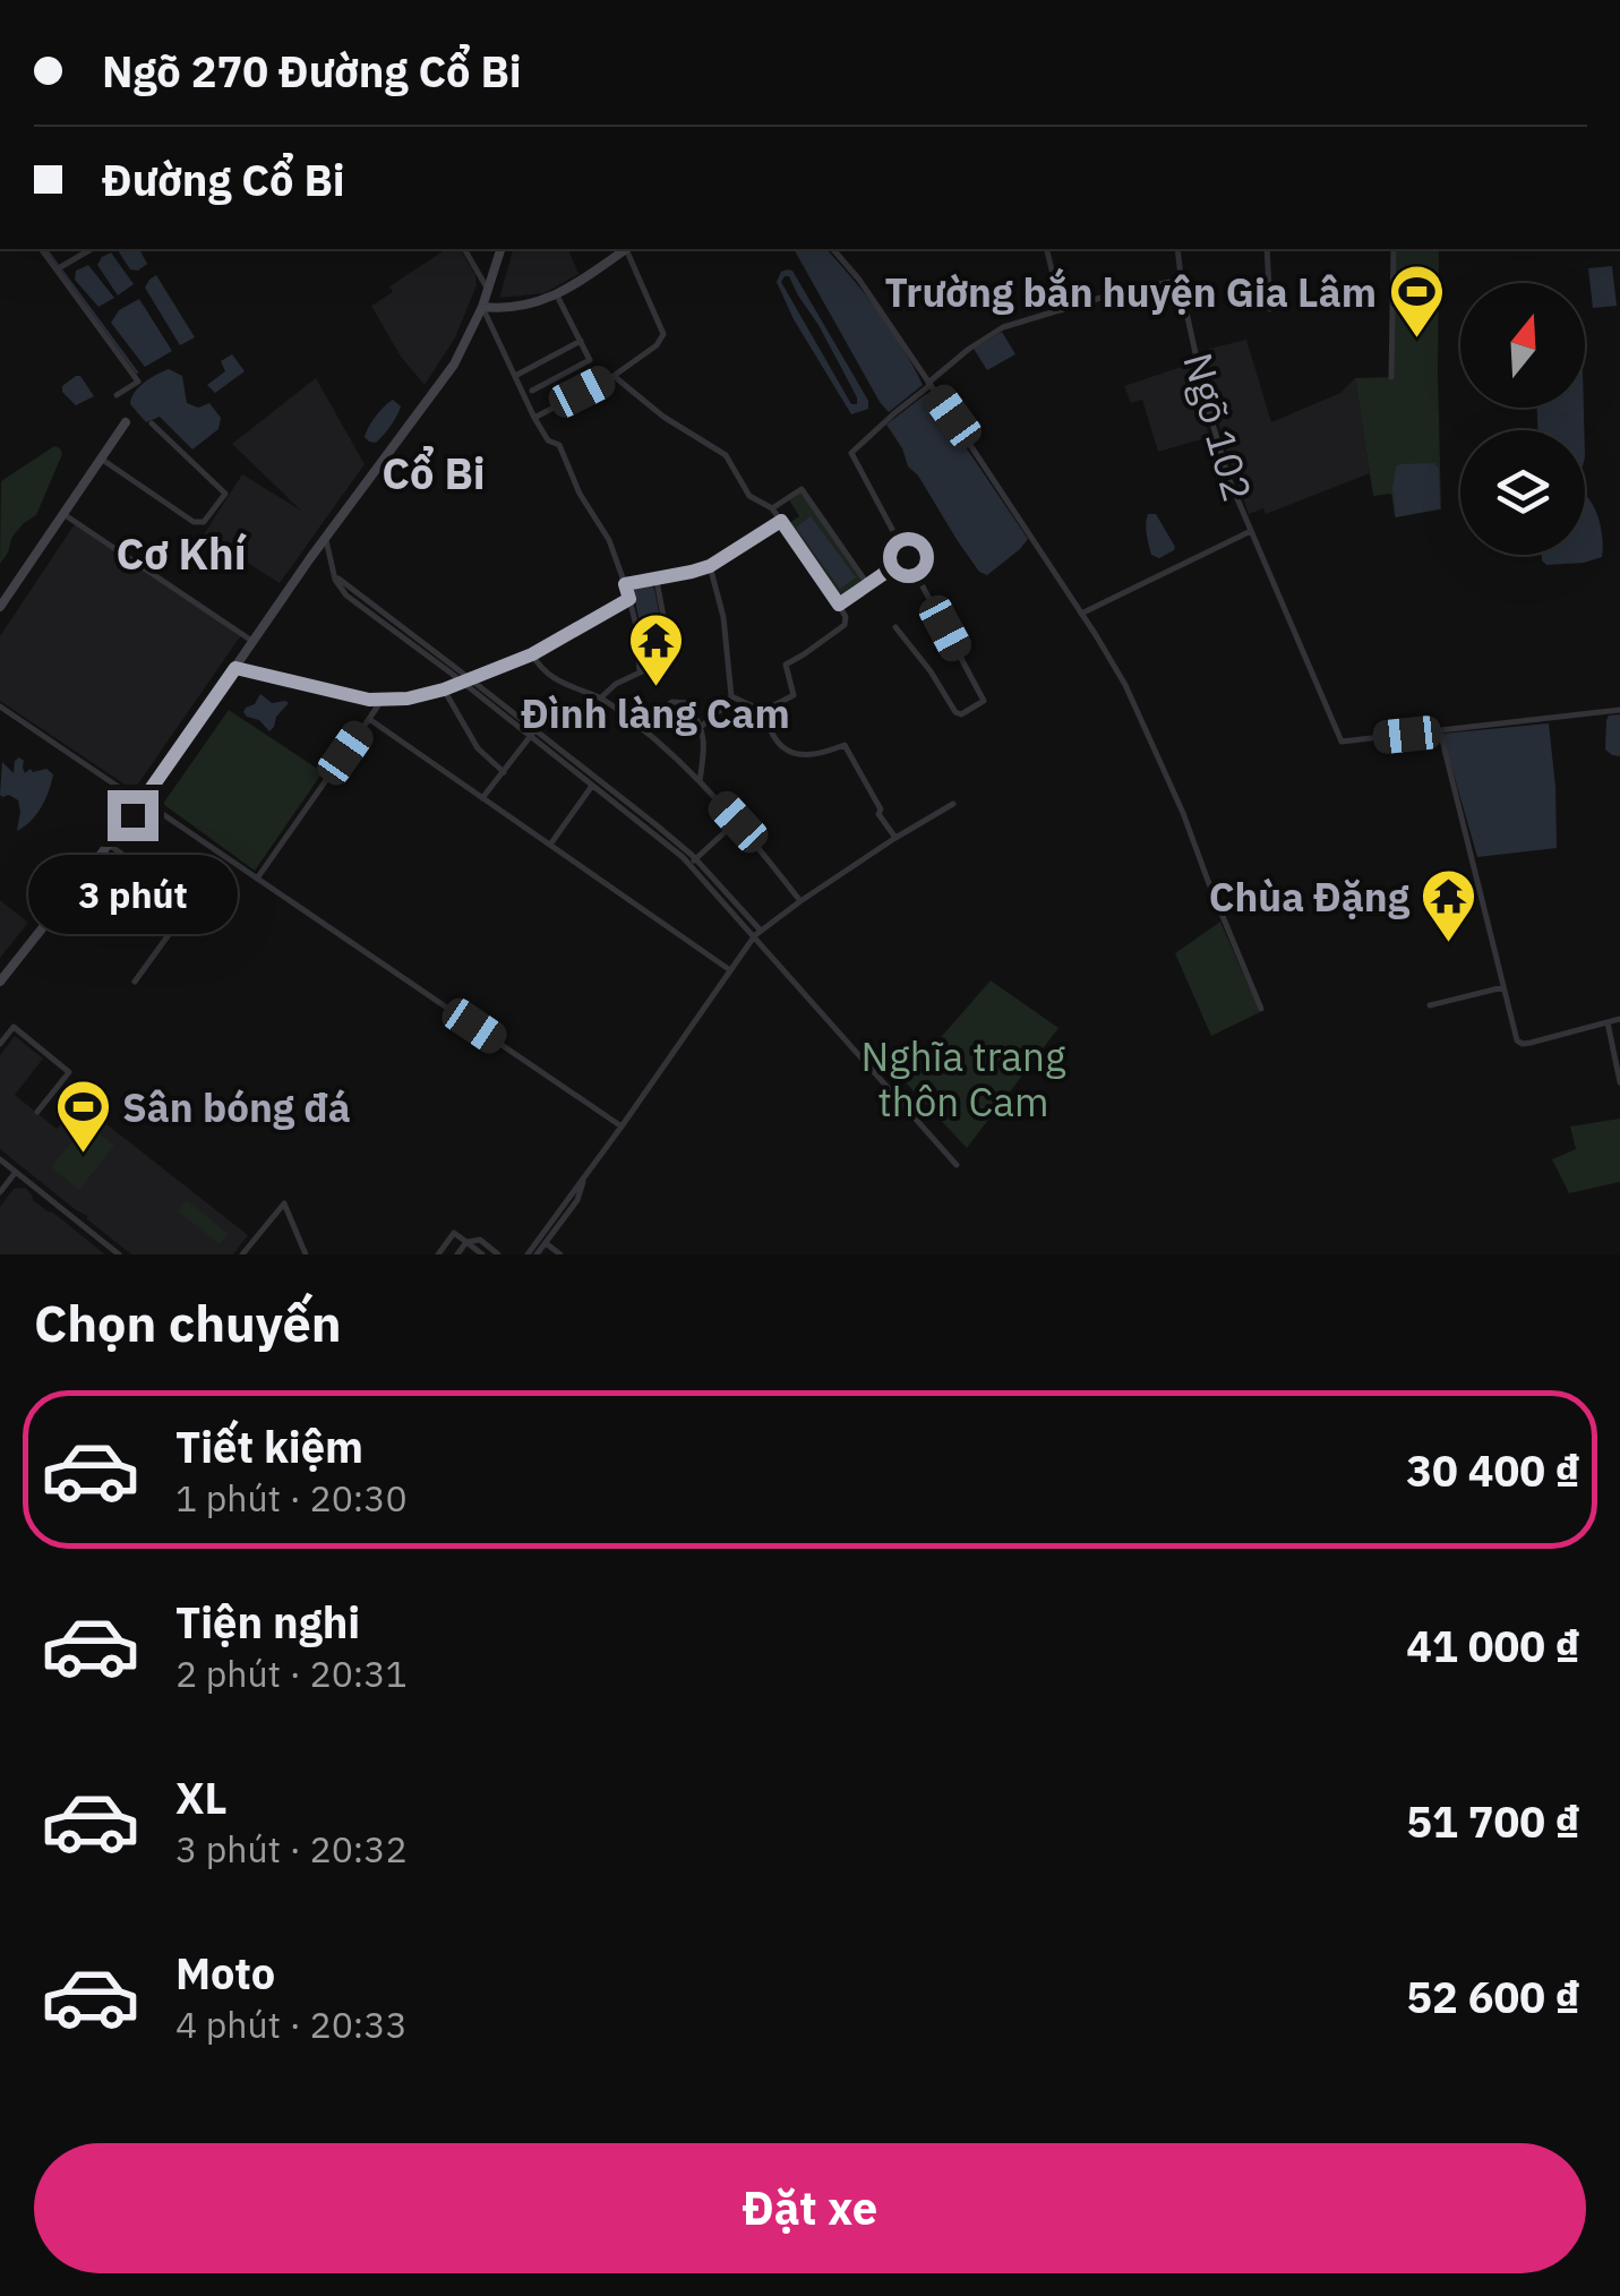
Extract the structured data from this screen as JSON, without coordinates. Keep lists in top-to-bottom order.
{
  "streets": {
    "street": ["Ngõ 102"]
  },
  "districts": ["Cổ Bi", "Cơ Khí"],
  "parks": ["Nghĩa trang thôn Cam"],
  "places": {
    "sports": ["Trường bắn huyện Gia Lâm", "Sân bóng đá"],
    "temple": ["Đình làng Cam", "Chùa Đặng"]
  },
  "north": "top",
  "page": {
    "banner": ["Ngõ 270 Đường Cổ Bi", "Đường Cổ Bi"],
    "bubble": "3 phút",
    "heading": "Chọn chuyến",
    "list": [
      {
        "name": "Tiết kiệm",
        "note": "1 phút · 20:30",
        "value": "30 400 ₫"
      },
      {
        "name": "Tiện nghi",
        "note": "2 phút · 20:31",
        "value": "41 000 ₫"
      },
      {
        "name": "XL",
        "note": "3 phút · 20:32",
        "value": "51 700 ₫"
      },
      {
        "name": "Moto",
        "note": "4 phút · 20:33",
        "value": "52 600 ₫"
      }
    ],
    "buttons": "Đặt xe"
  }
}
